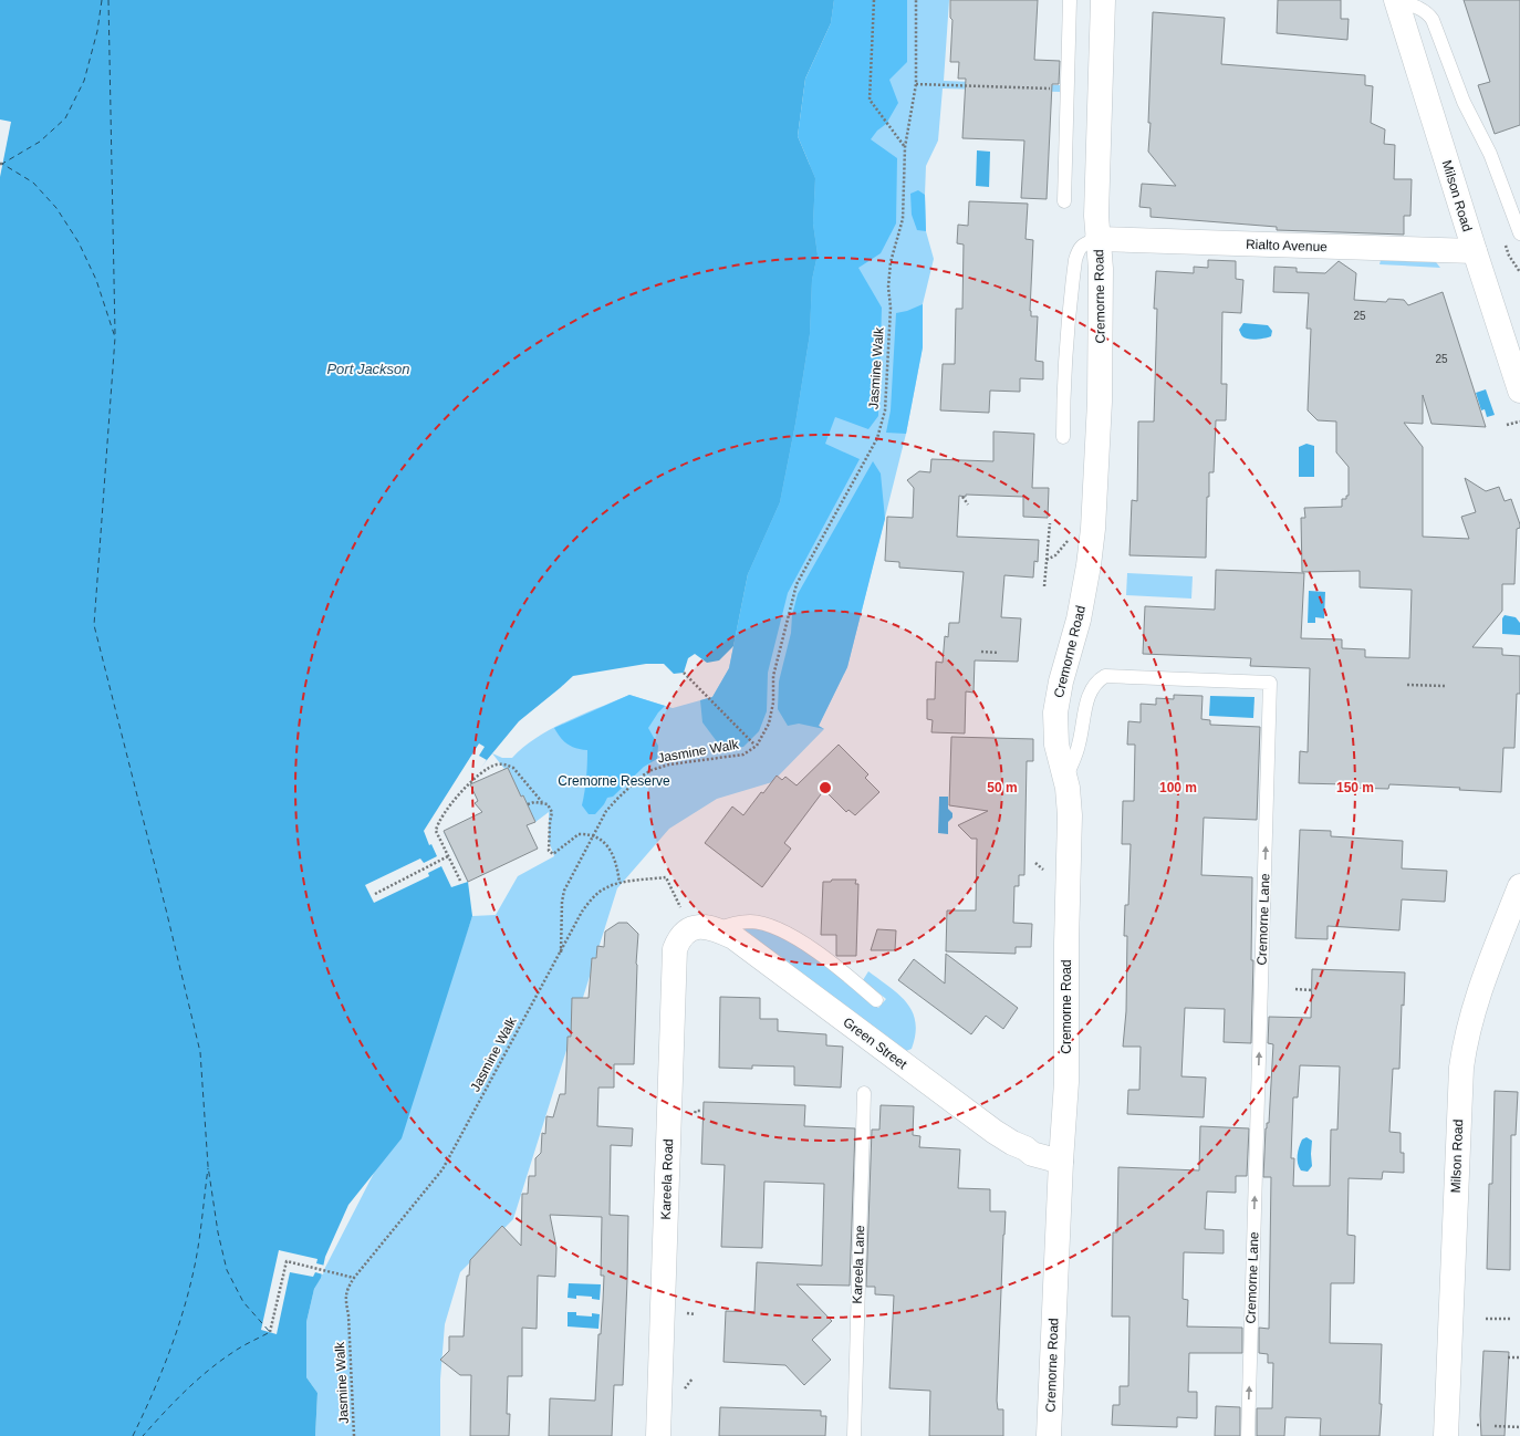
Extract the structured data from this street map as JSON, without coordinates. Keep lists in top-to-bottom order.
{
  "streets": {
    "street": [
      "Milson Road",
      "Rialto Avenue",
      "Cremorne Road",
      "Green Street",
      "Kareela Road"
    ],
    "lane": ["Cremorne Lane", "Kareela Lane"],
    "path": ["Jasmine Walk"]
  },
  "crossings": [
    ["Milson Road", "Rialto Avenue"],
    ["Rialto Avenue", "Cremorne Road"],
    ["Cremorne Road", "Cremorne Lane"],
    ["Cremorne Road", "Green Street"],
    ["Green Street", "Kareela Road"]
  ],
  "water": ["Port Jackson"],
  "parks": ["Cremorne Reserve"],
  "house_numbers": ["25", "25"],
  "rings": ["50 m", "100 m", "150 m"]
}
